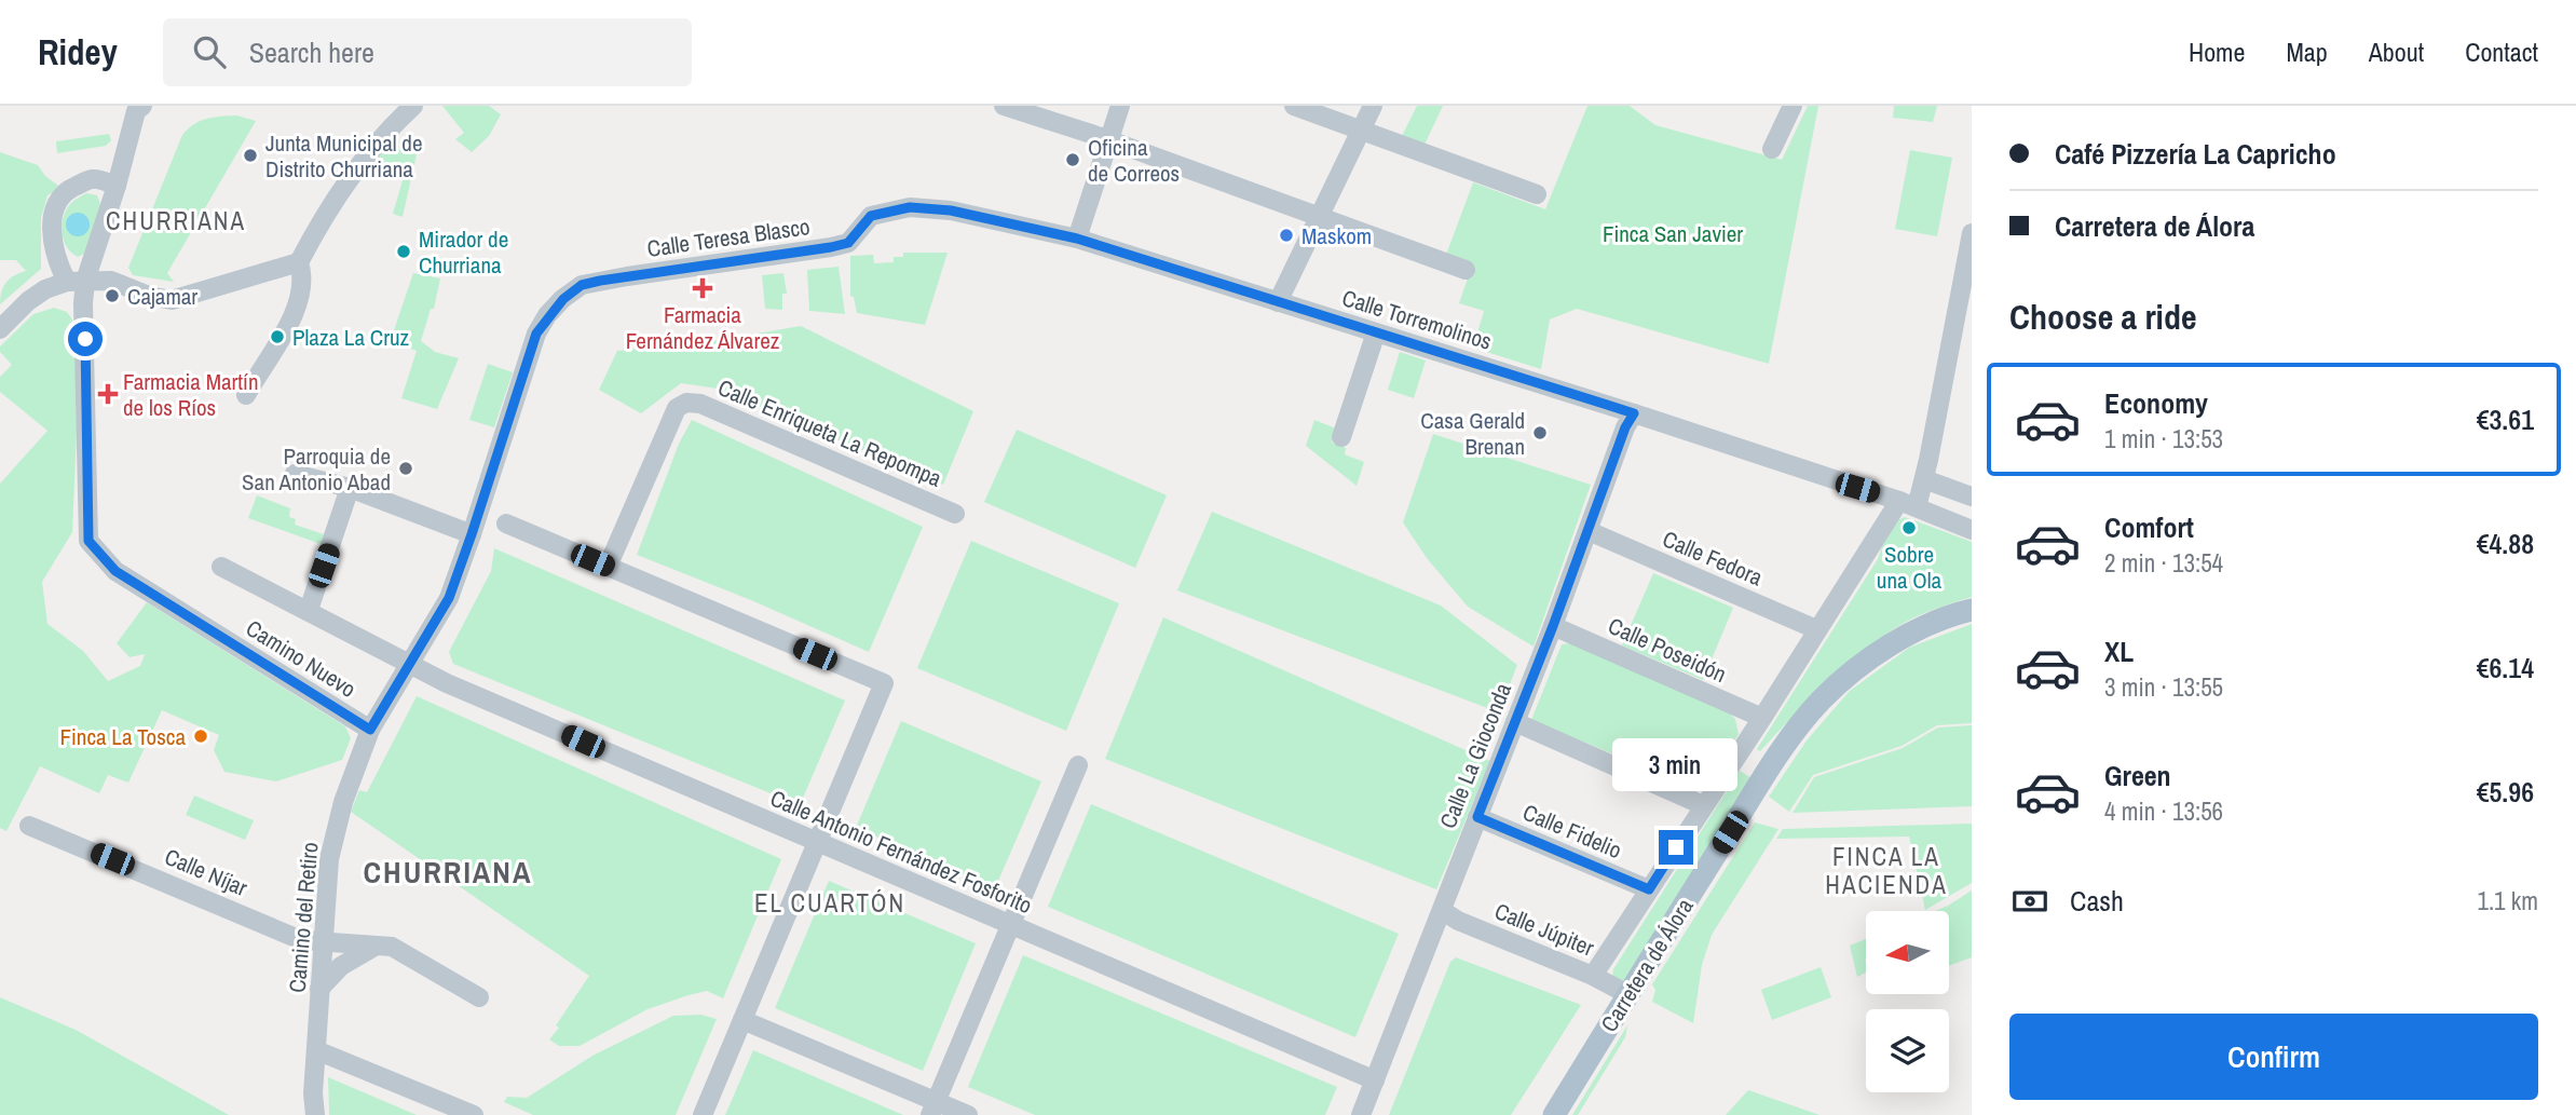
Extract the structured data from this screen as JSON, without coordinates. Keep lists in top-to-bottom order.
{
  "streets": {
    "main road": ["Carretera de Álora"],
    "street": [
      "Calle Teresa Blasco",
      "Calle Torremolinos",
      "Calle Enriqueta La Repompa",
      "Calle Fedora",
      "Calle Poseidón",
      "Camino Nuevo",
      "Calle La Gioconda",
      "Calle Fidelio",
      "Calle Antonio Fernández Fosforito",
      "Calle Níjar",
      "Camino del Retiro",
      "Calle Júpiter"
    ]
  },
  "crossings": [
    ["Calle Teresa Blasco", "Calle Torremolinos"],
    ["Calle Torremolinos", "Calle La Gioconda"],
    ["Calle Torremolinos", "Carretera de Álora"],
    ["Calle Fedora", "Calle La Gioconda"],
    ["Calle Fedora", "Carretera de Álora"],
    ["Calle Poseidón", "Calle La Gioconda"],
    ["Calle Poseidón", "Carretera de Álora"],
    ["Camino Nuevo", "Camino del Retiro"],
    ["Calle La Gioconda", "Calle Fidelio"],
    ["Calle La Gioconda", "Calle Antonio Fernández Fosforito"],
    ["Calle La Gioconda", "Calle Júpiter"],
    ["Calle Fidelio", "Carretera de Álora"],
    ["Calle Níjar", "Camino del Retiro"],
    ["Calle Júpiter", "Carretera de Álora"]
  ],
  "districts": [
    "CHURRIANA",
    "FINCA LA HACIENDA",
    "CHURRIANA",
    "EL CUARTÓN"
  ],
  "parks": ["Finca San Javier"],
  "places": {
    "other": [
      "Junta Municipal de Distrito Churriana",
      "Oficina de Correos",
      "Maskom",
      "Mirador de Churriana",
      "Cajamar",
      "Plaza La Cruz",
      "Casa Gerald Brenan",
      "Parroquia de San Antonio Abad",
      "Sobre una Ola",
      "Finca La Tosca"
    ],
    "health": ["Farmacia Fernández Álvarez", "Farmacia Martín de los Ríos"]
  },
  "north": "left",
  "page": {
    "header": "Ridey",
    "search": "Search here",
    "nav": [
      "Home",
      "Map",
      "About",
      "Contact"
    ],
    "banner": ["Café Pizzería La Capricho", "Carretera de Álora"],
    "heading": "Choose a ride",
    "list": [
      {
        "name": "Economy",
        "note": "1 min · 13:53",
        "value": "€3.61"
      },
      {
        "name": "Comfort",
        "note": "2 min · 13:54",
        "value": "€4.88"
      },
      {
        "name": "XL",
        "note": "3 min · 13:55",
        "value": "€6.14"
      },
      {
        "name": "Green",
        "note": "4 min · 13:56",
        "value": "€5.96"
      }
    ],
    "bubble": "3 min",
    "pay": ["Cash", "1.1 km"],
    "buttons": "Confirm"
  }
}
